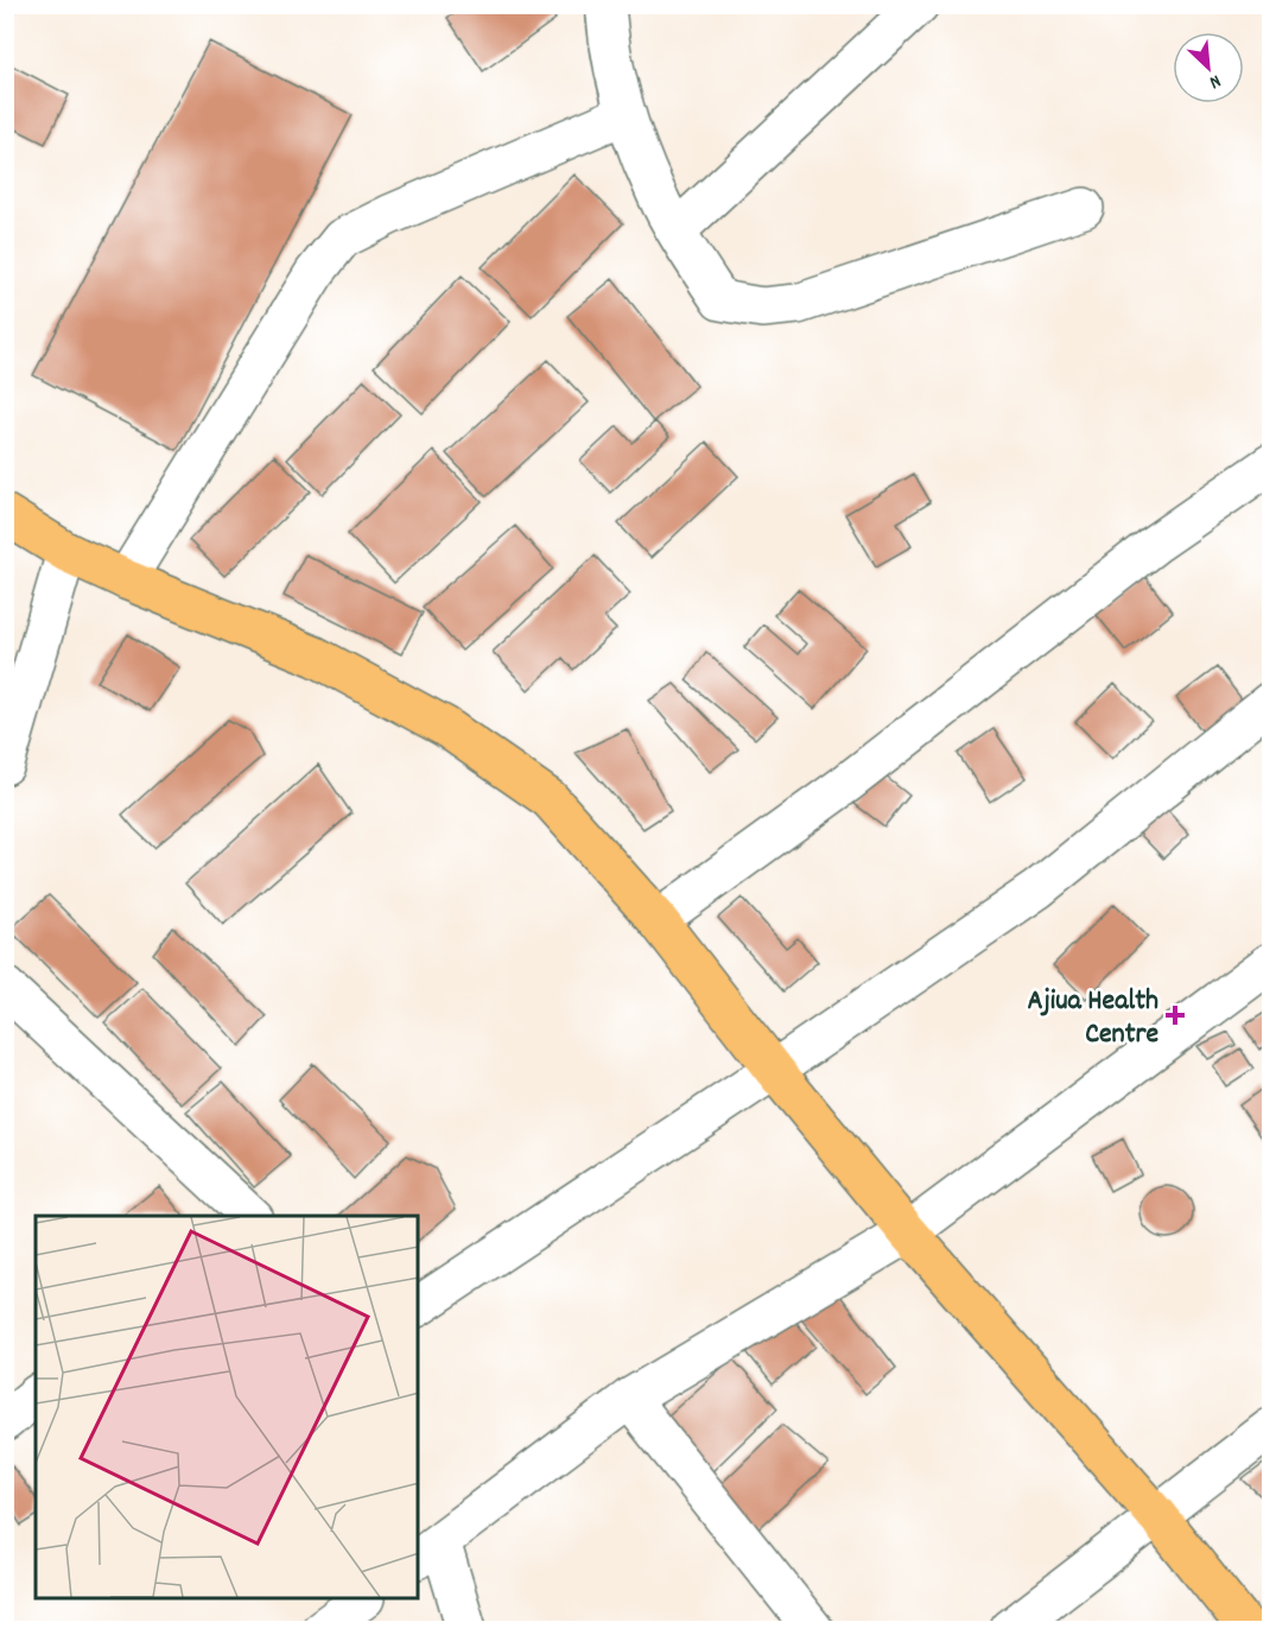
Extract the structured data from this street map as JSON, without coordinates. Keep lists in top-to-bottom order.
{
  "places": {
    "health": ["Ajiua Health Centre"]
  },
  "north": "bottom right"
}
